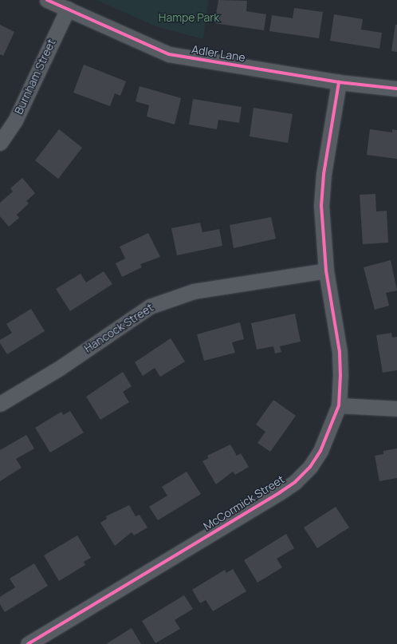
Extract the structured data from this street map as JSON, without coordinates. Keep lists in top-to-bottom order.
{
  "streets": {
    "street": [
      "Adler Lane",
      "Burnham Street",
      "Hancock Street",
      "McCormick Street"
    ]
  },
  "crossings": [
    ["Adler Lane", "Burnham Street"],
    ["Adler Lane", "McCormick Street"],
    ["Hancock Street", "McCormick Street"]
  ],
  "parks": ["Hampe Park"]
}
